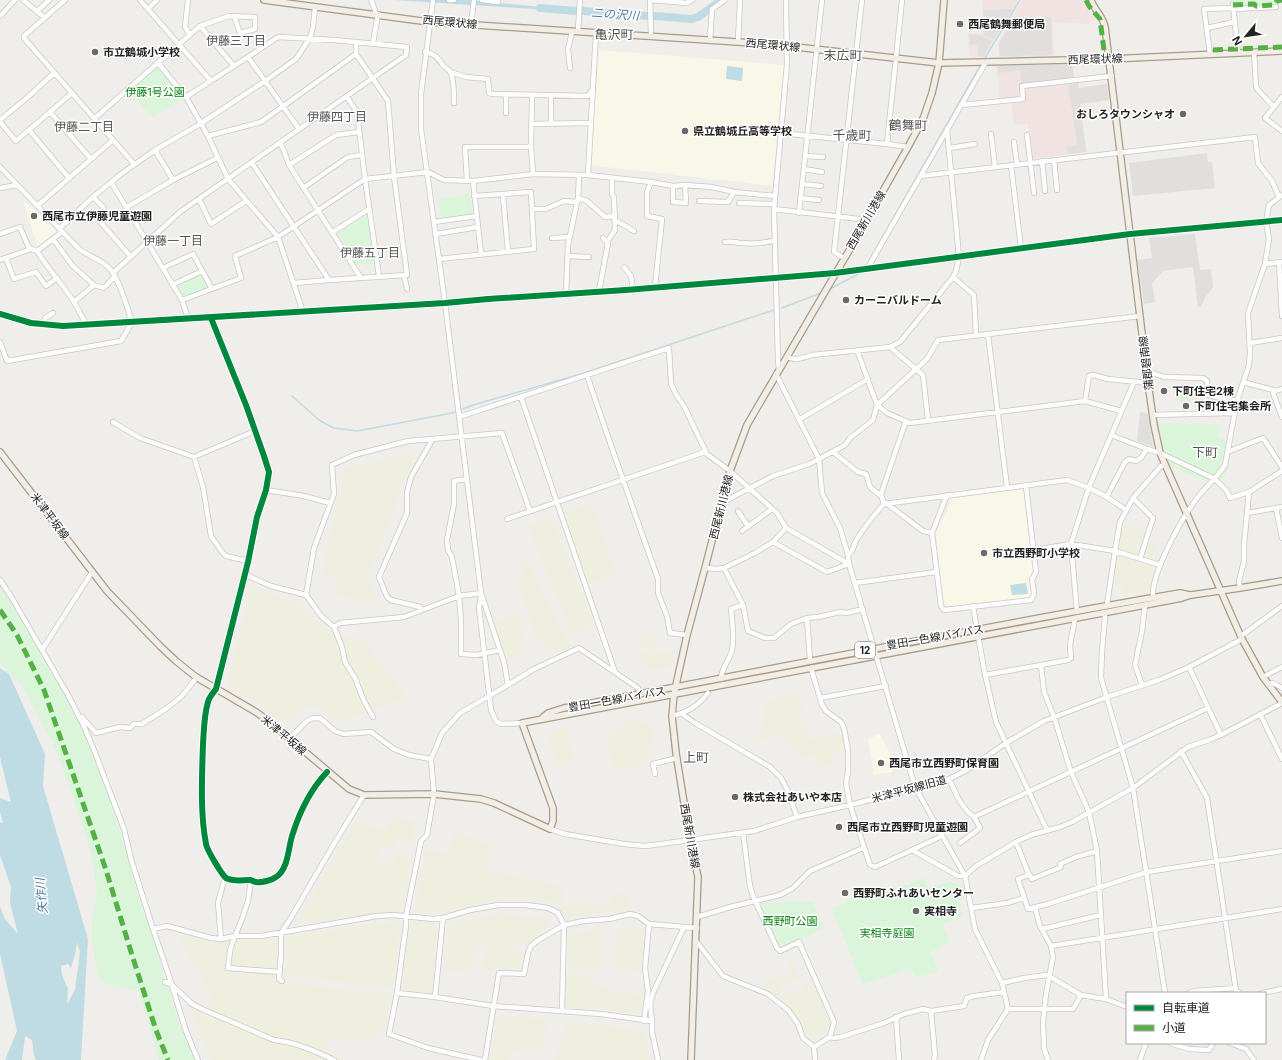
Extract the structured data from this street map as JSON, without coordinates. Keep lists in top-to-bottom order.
{
  "streets": {
    "main road": [
      "西尾環状線",
      "西尾新川港線",
      "蒲郡碧南線",
      "米津平坂線",
      "豊田一色線バイパス",
      "12"
    ],
    "street": ["米津平坂線旧道"]
  },
  "crossings": [
    ["西尾環状線", "西尾新川港線"],
    ["西尾環状線", "蒲郡碧南線"],
    ["西尾新川港線", "豊田一色線バイパス"],
    ["西尾新川港線", "米津平坂線旧道"],
    ["蒲郡碧南線", "豊田一色線バイパス"],
    ["蒲郡碧南線", "米津平坂線旧道"],
    ["米津平坂線", "米津平坂線旧道"]
  ],
  "districts": [
    "亀沢町",
    "伊藤三丁目",
    "末広町",
    "伊藤四丁目",
    "鶴舞町",
    "伊藤二丁目",
    "千歳町",
    "伊藤一丁目",
    "伊藤五丁目",
    "下町",
    "上町"
  ],
  "water": ["二の沢川", "矢作川"],
  "parks": ["伊藤1号公園", "西野町公園", "実相寺庭園"],
  "places": [
    "西尾鶴舞郵便局",
    "市立鶴城小学校",
    "おしろタウンシャオ",
    "県立鶴城丘高等学校",
    "西尾市立伊藤児童遊園",
    "カーニバルドーム",
    "下町住宅2棟",
    "下町住宅集会所",
    "市立西野町小学校",
    "西尾市立西野町保育園",
    "株式会社あいや本店",
    "西尾市立西野町児童遊園",
    "西野町ふれあいセンター",
    "実相寺"
  ],
  "legend": ["自転車道", "小道"],
  "north": "bottom left"
}
